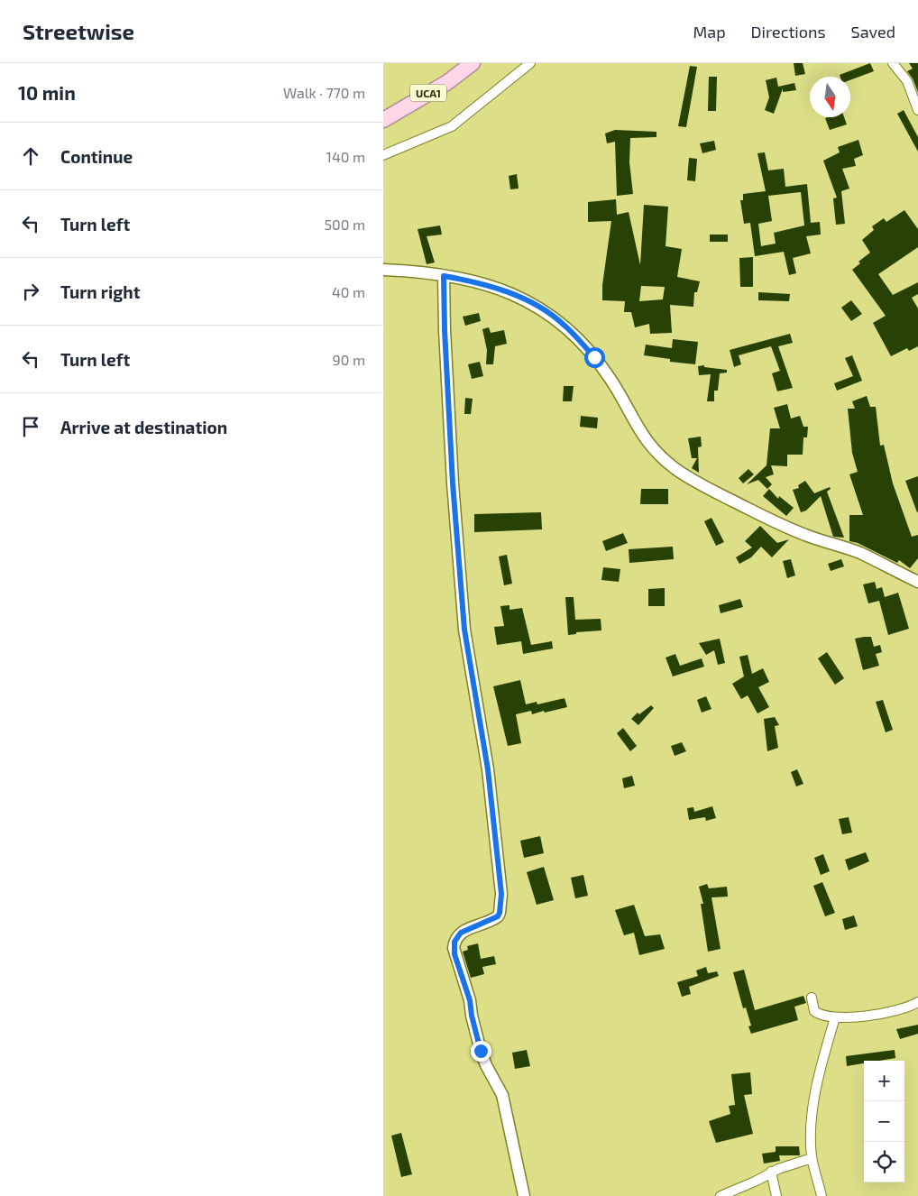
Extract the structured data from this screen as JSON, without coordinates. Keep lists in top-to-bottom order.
{
  "streets": {
    "main road": ["UCA1"]
  },
  "north": "bottom",
  "page": {
    "header": "Streetwise",
    "nav": ["Map", "Directions", "Saved"],
    "heading": ["10 min", "Walk · 770 m"],
    "list": [
      ["Continue", "140 m"],
      ["Turn left", "500 m"],
      ["Turn right", "40 m"],
      ["Turn left", "90 m"],
      "Arrive at destination"
    ],
    "map_buttons": ["+", "−"]
  }
}
